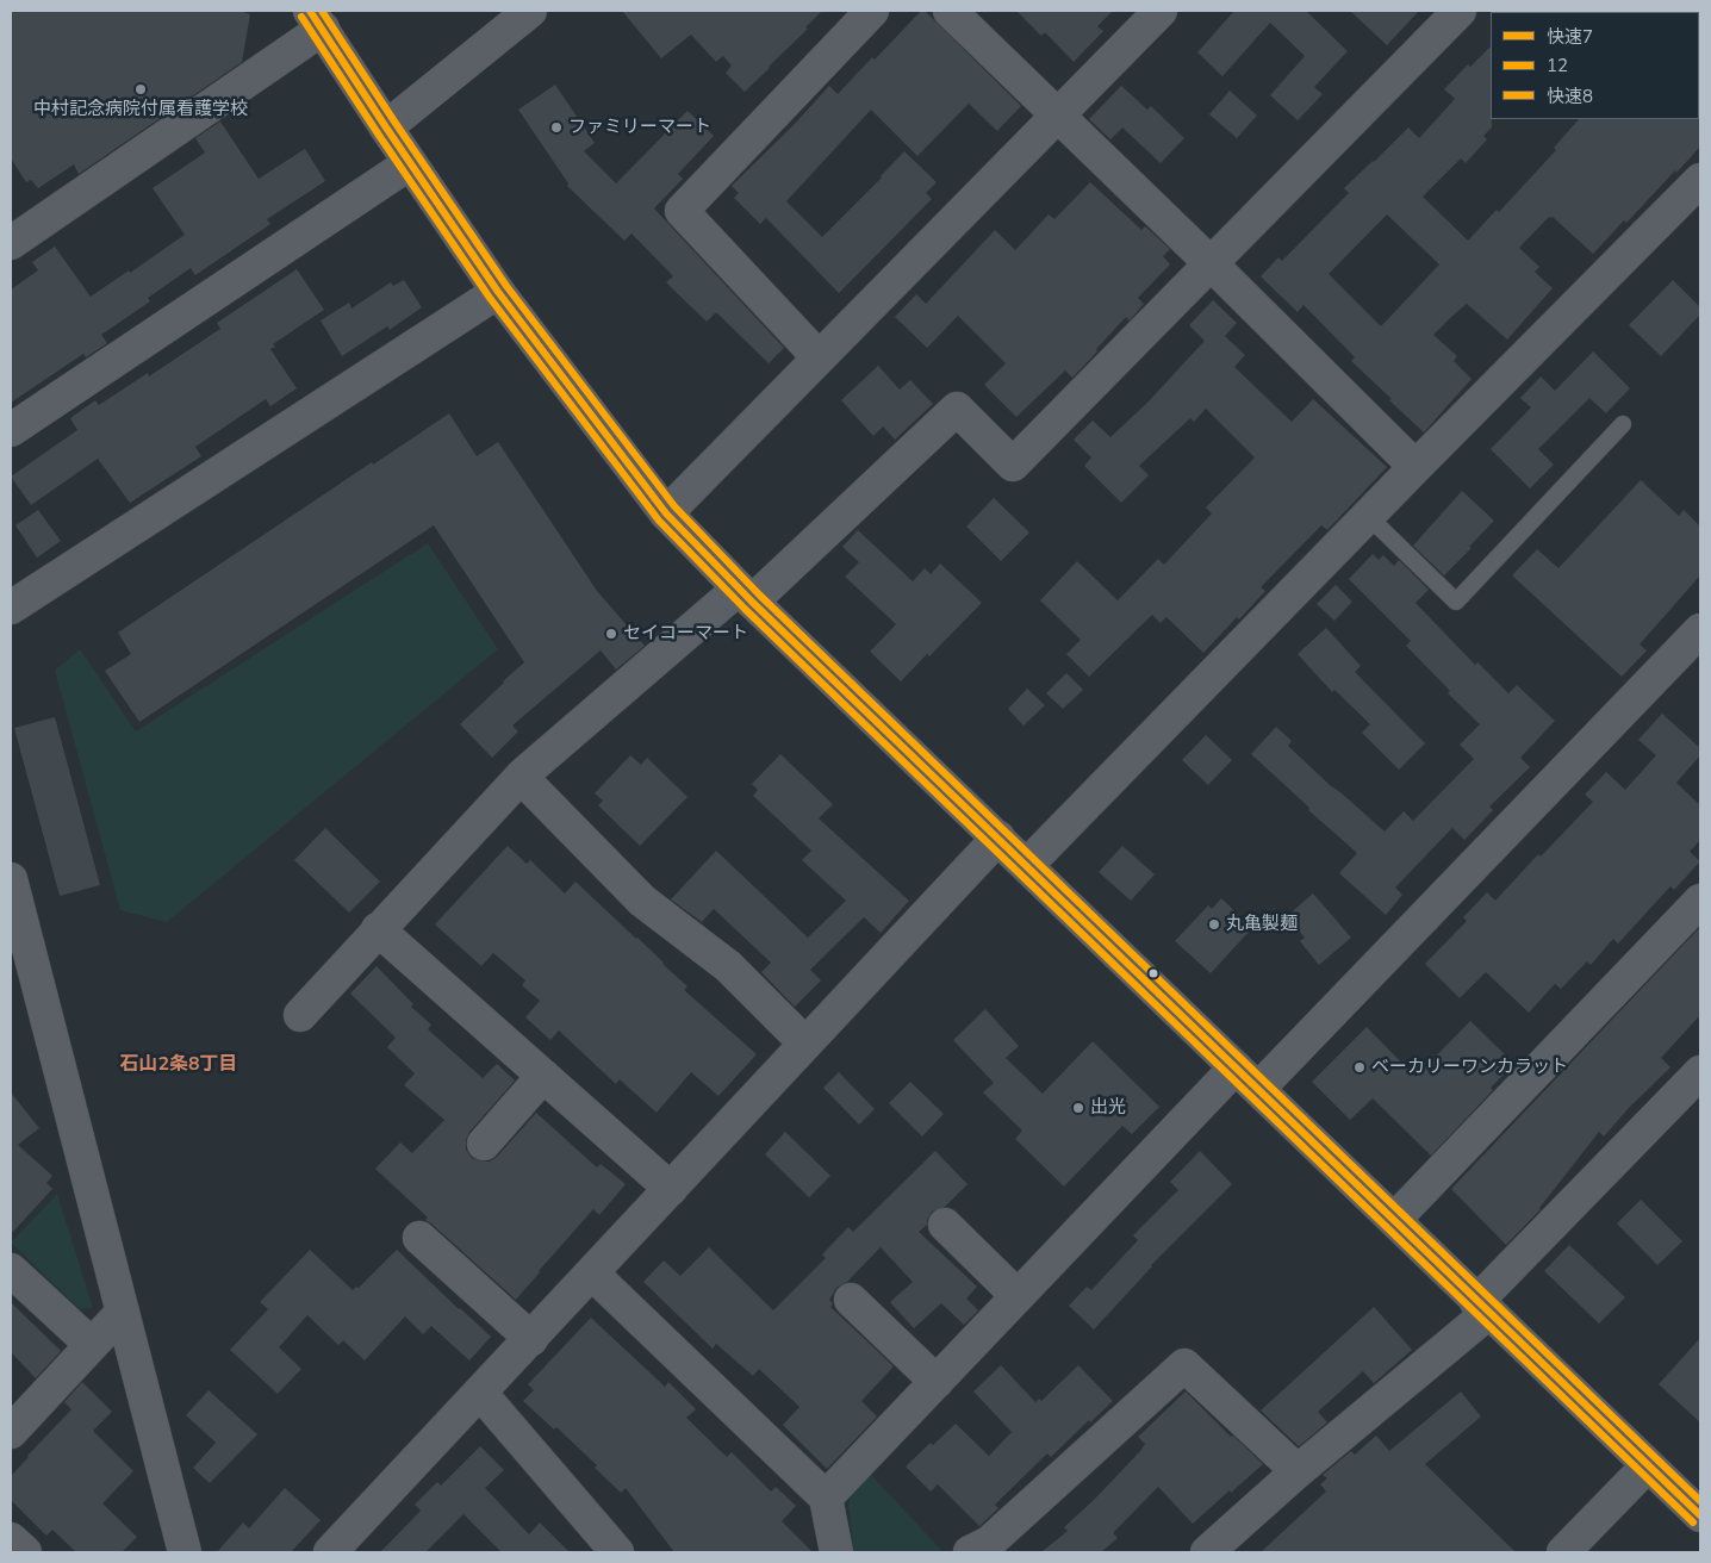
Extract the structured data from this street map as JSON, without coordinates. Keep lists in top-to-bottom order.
{
  "districts": ["石山2条8丁目"],
  "places": [
    "中村記念病院付属看護学校",
    "ファミリーマート",
    "セイコーマート",
    "丸亀製麺",
    "ベーカリーワンカラット",
    "出光"
  ],
  "lines": ["transit line 快速7", "transit line 快速8", "transit line 12"],
  "legend": ["快速7", "12", "快速8"]
}
